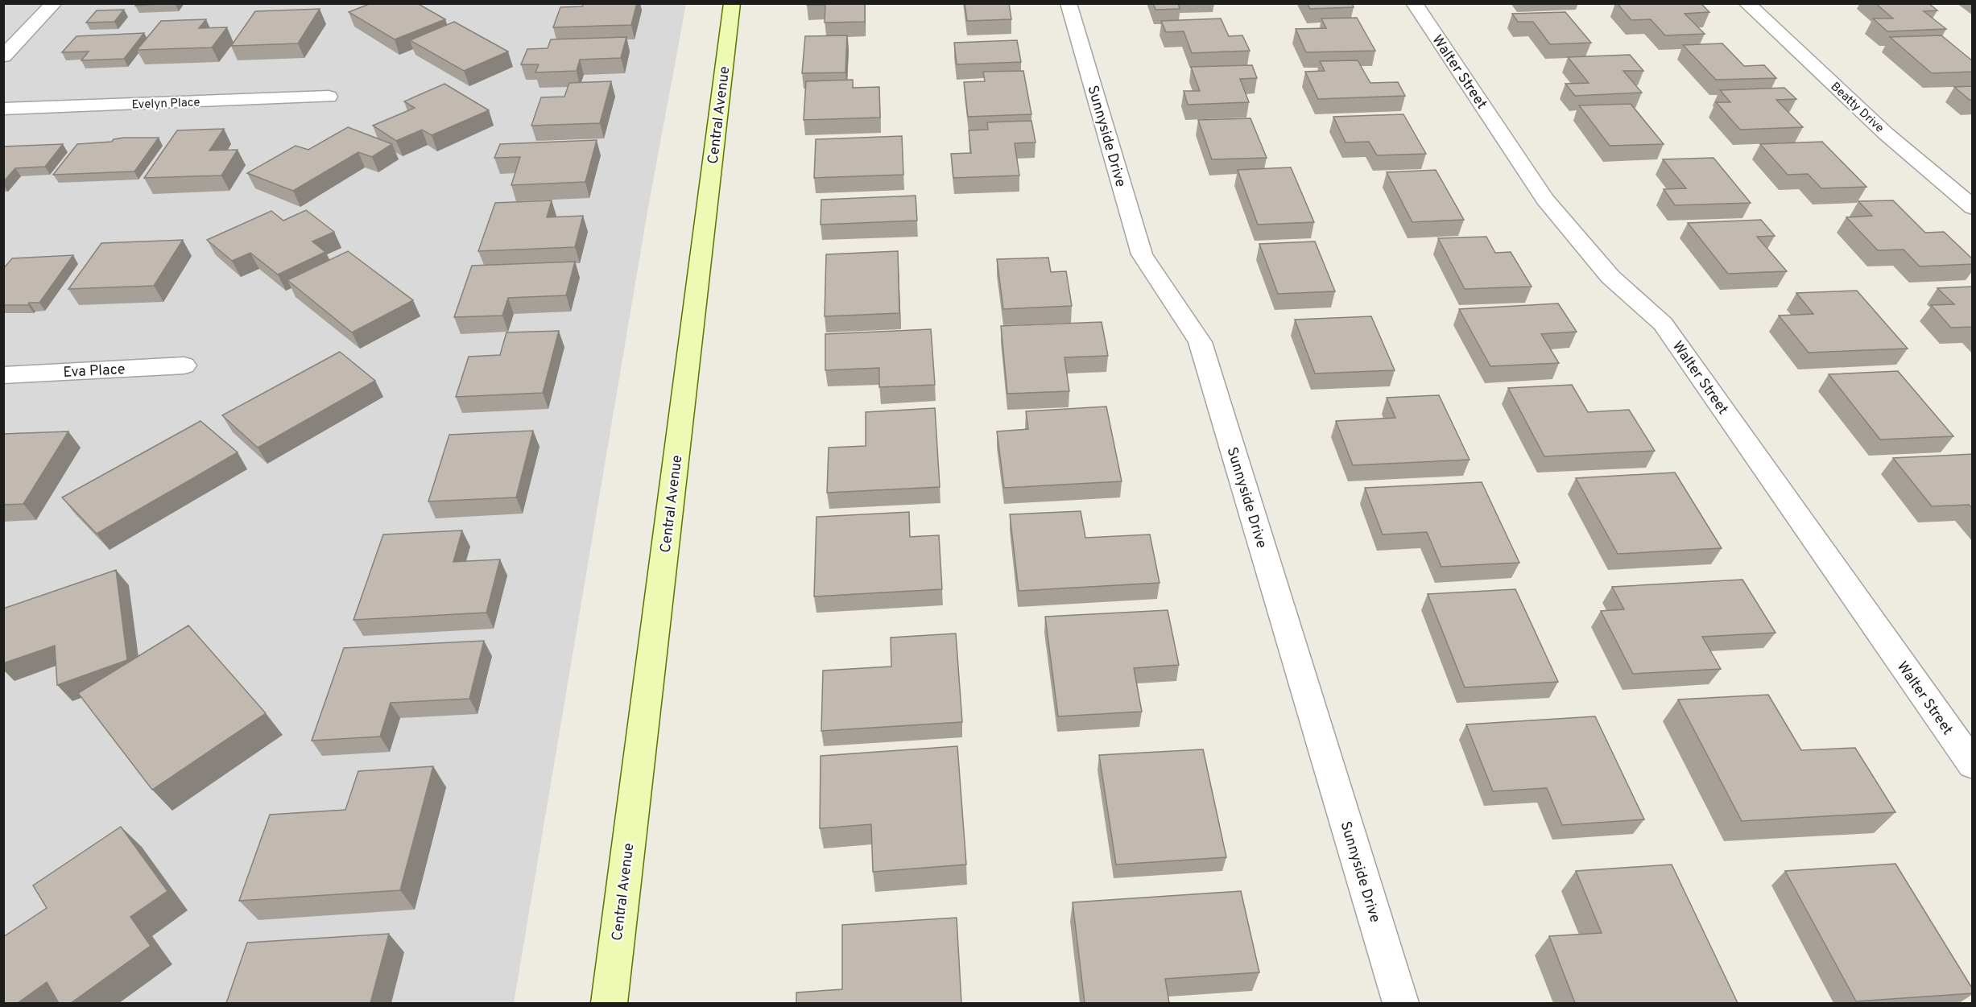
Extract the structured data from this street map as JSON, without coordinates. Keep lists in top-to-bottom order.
{
  "streets": {
    "main road": ["Central Avenue"],
    "street": [
      "Walter Street",
      "Evelyn Place",
      "Beatty Drive",
      "Sunnyside Drive",
      "Eva Place"
    ]
  }
}
